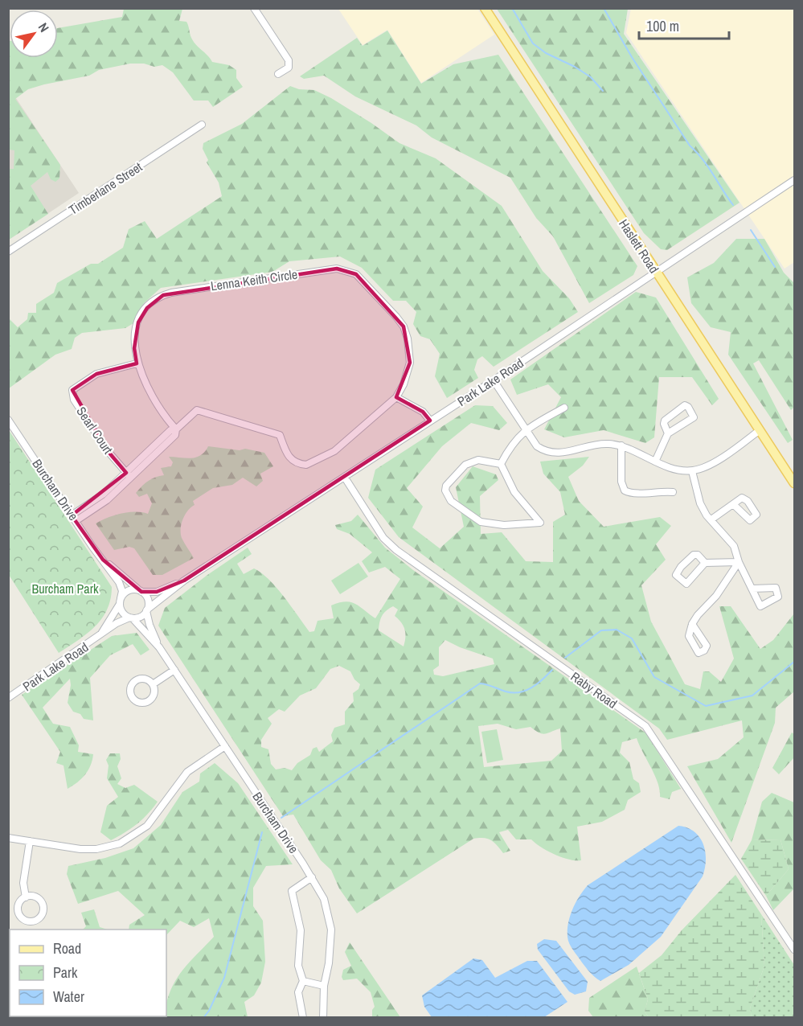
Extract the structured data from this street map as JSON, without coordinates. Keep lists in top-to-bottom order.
{
  "streets": {
    "main road": ["Haslett Road"],
    "street": [
      "Timberlane Street",
      "Lenna Keith Circle",
      "Park Lake Road",
      "Searl Court",
      "Burcham Drive",
      "Raby Road"
    ]
  },
  "crossings": [
    ["Haslett Road", "Park Lake Road"],
    ["Lenna Keith Circle", "Searl Court"],
    ["Lenna Keith Circle", "Burcham Drive"],
    ["Park Lake Road", "Burcham Drive"],
    ["Park Lake Road", "Raby Road"]
  ],
  "parks": ["Burcham Park"],
  "legend": ["Road", "Park", "Water"],
  "scale_bar": "100 m",
  "north": "top right"
}
